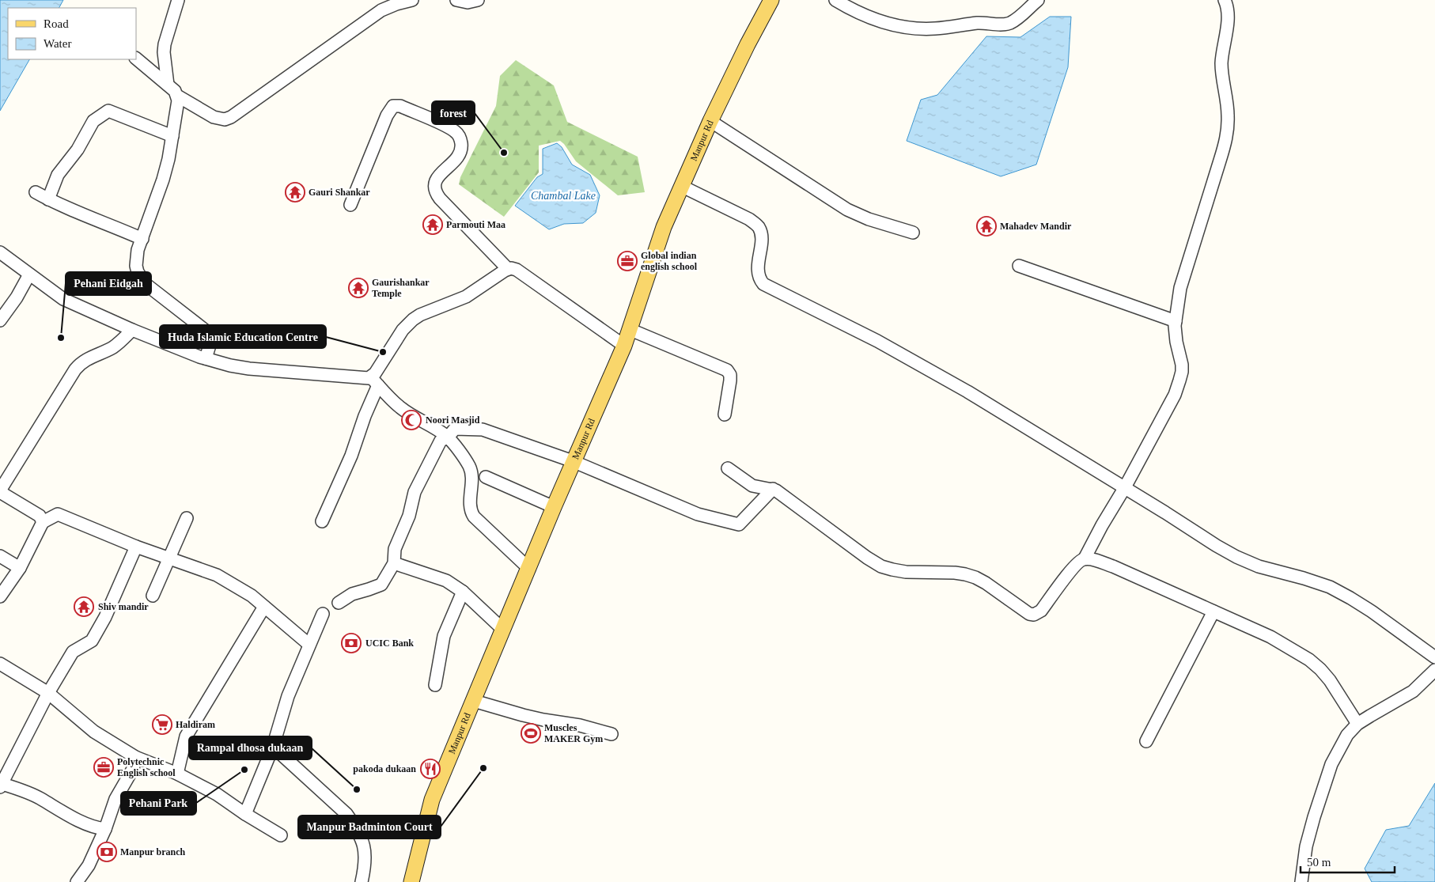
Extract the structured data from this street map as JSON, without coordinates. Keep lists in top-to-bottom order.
{
  "streets": {
    "main road": ["Manpur Rd"]
  },
  "water": ["Chambal Lake"],
  "places": {
    "other": [
      "forest",
      "Pehani Eidgah",
      "Huda Islamic Education Centre",
      "Manpur Badminton Court",
      "Pehani Park",
      "Rampal dhosa dukaan"
    ],
    "temple": [
      "Gauri Shankar",
      "Parmouti Maa",
      "Mahadev Mandir",
      "Gaurishankar Temple",
      "Shiv mandir"
    ],
    "office": ["Global indian english school", "Polytechnic English school"],
    "mosque": ["Noori Masjid"],
    "bank": ["UCIC Bank", "Manpur branch"],
    "supermarket": ["Haldiram"],
    "sports": ["Muscles MAKER Gym"],
    "restaurant": ["pakoda dukaan"]
  },
  "legend": ["Road", "Water"],
  "scale_bar": "50 m"
}
